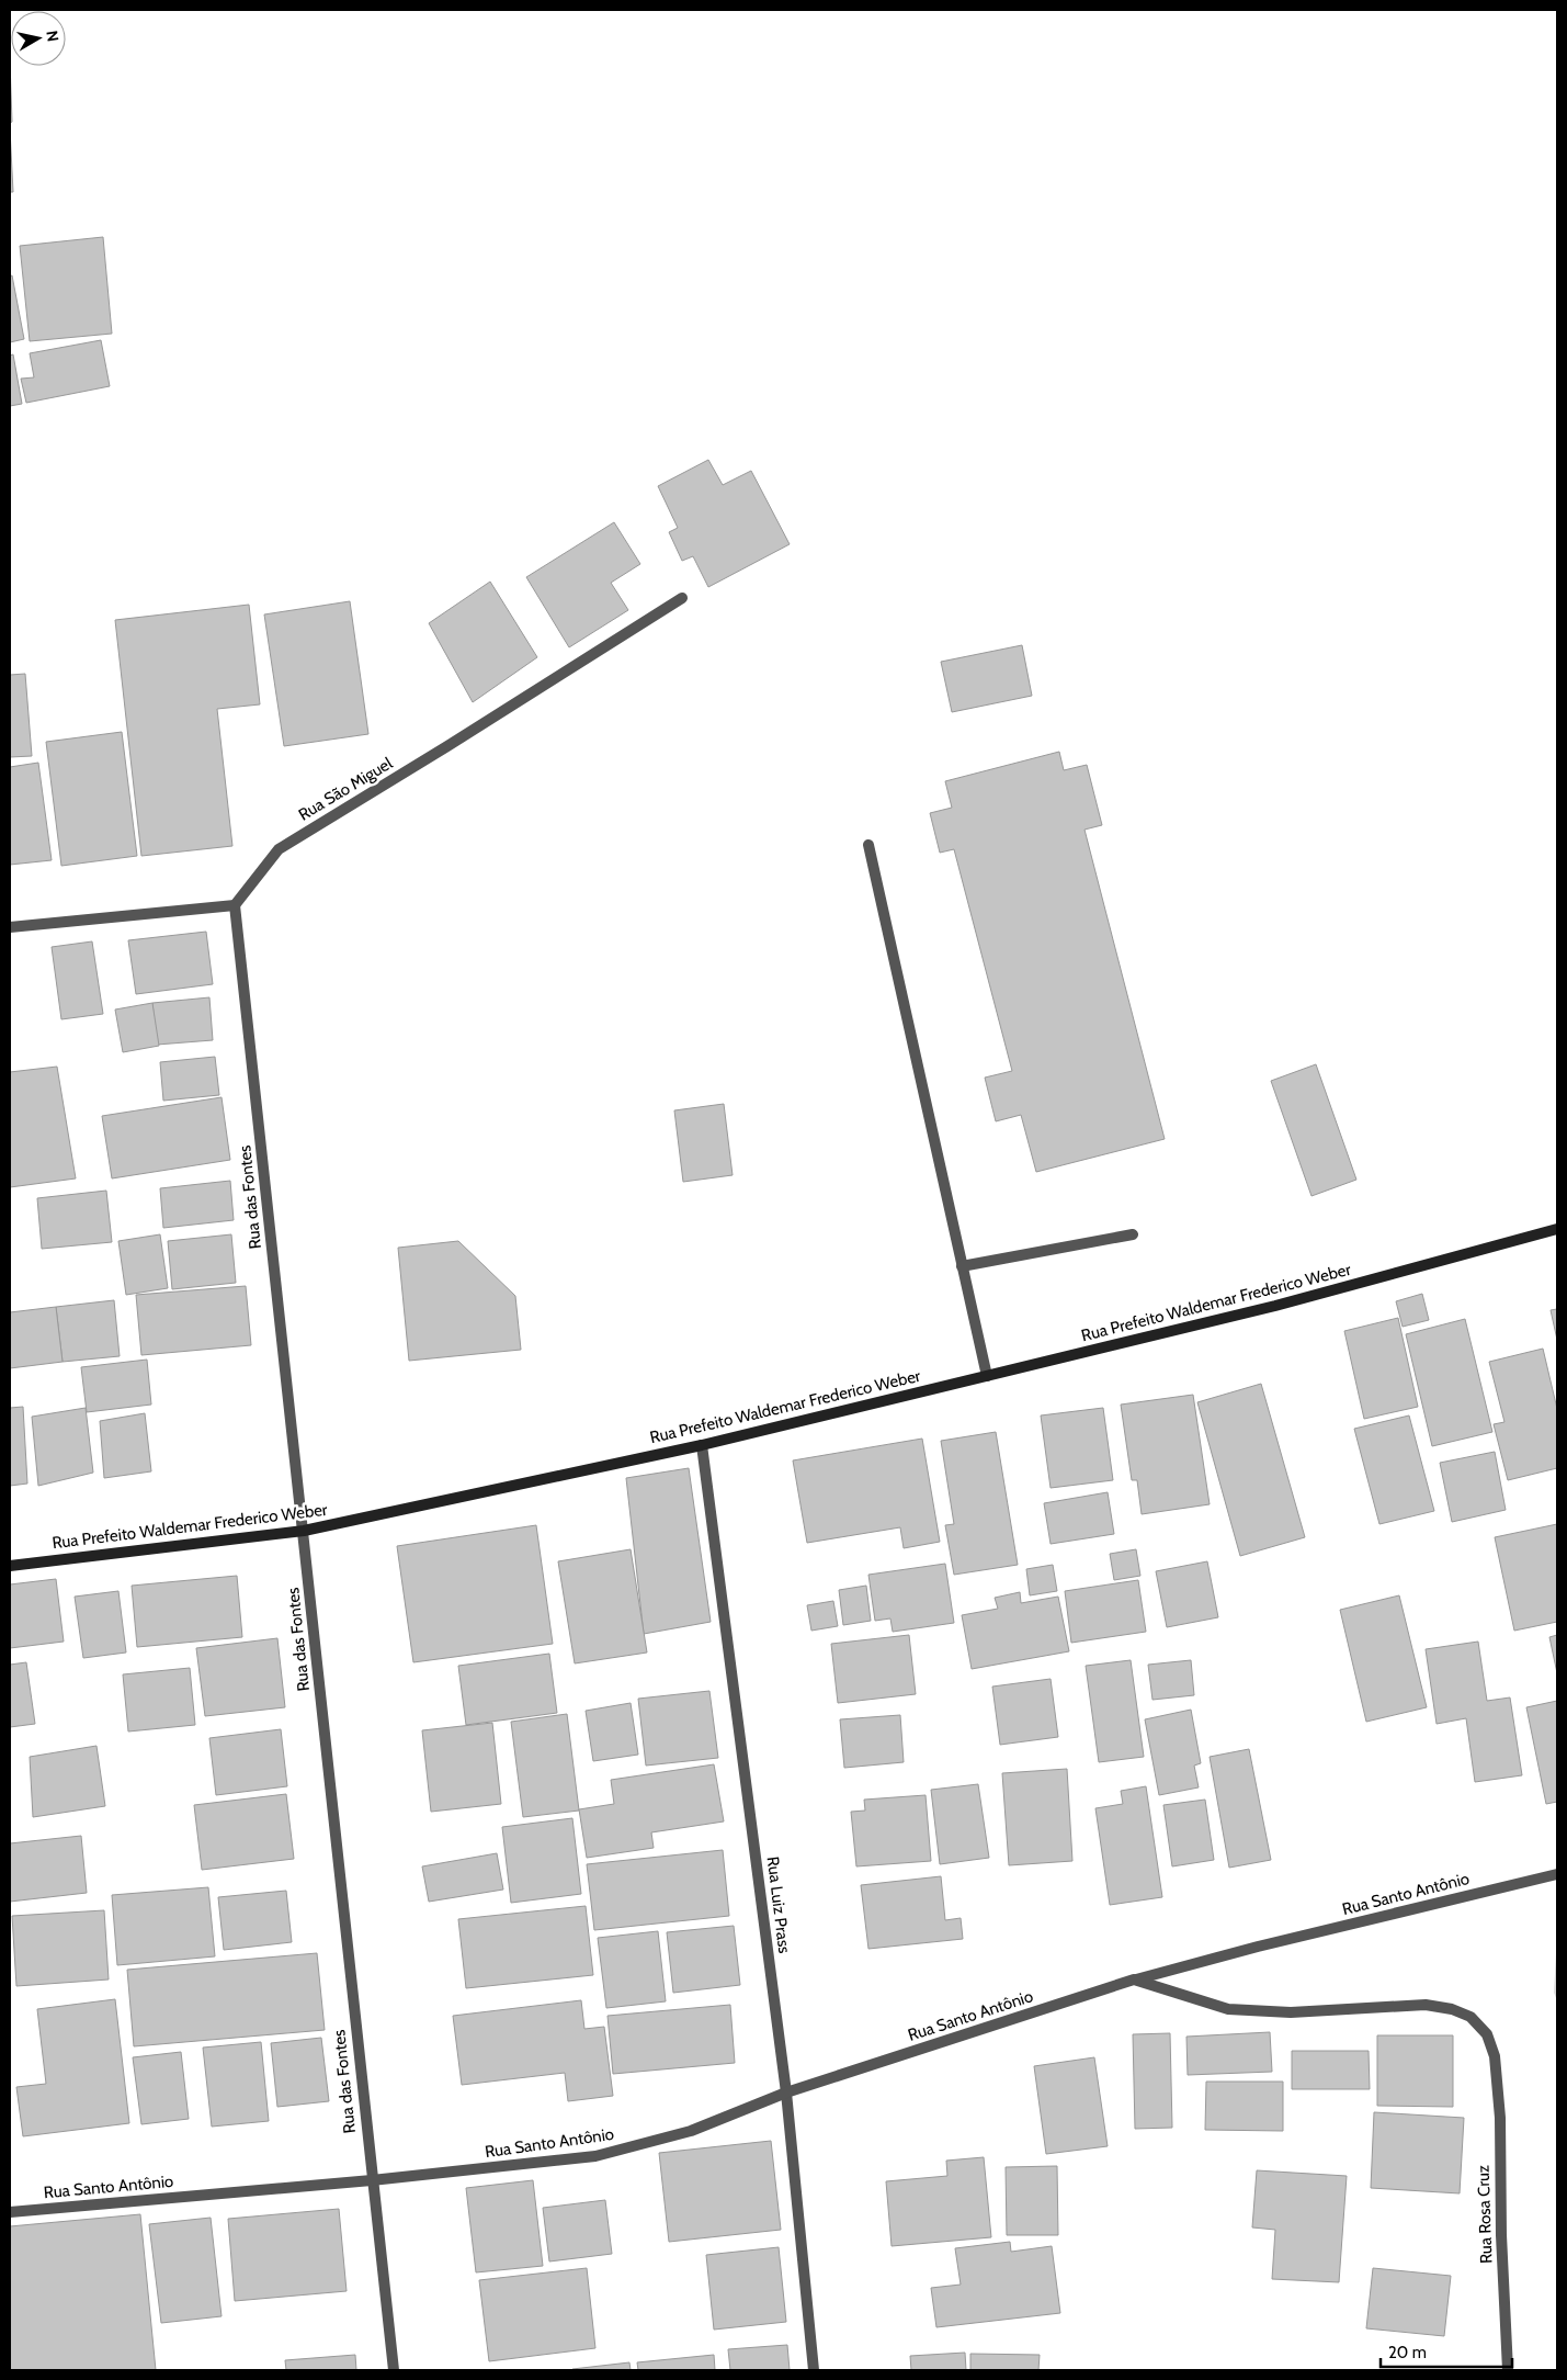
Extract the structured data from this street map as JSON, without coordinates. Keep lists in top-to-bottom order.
{
  "streets": {
    "street": [
      "Rua São Miguel",
      "Rua das Fontes",
      "Rua Prefeito Waldemar Frederico Weber",
      "Rua Santo Antônio",
      "Rua Luiz Prass",
      "Rua Rosa Cruz"
    ]
  },
  "crossings": [
    ["Rua São Miguel", "Rua das Fontes"],
    ["Rua das Fontes", "Rua Prefeito Waldemar Frederico Weber"],
    ["Rua das Fontes", "Rua Santo Antônio"],
    ["Rua Prefeito Waldemar Frederico Weber", "Rua Luiz Prass"],
    ["Rua Santo Antônio", "Rua Luiz Prass"],
    ["Rua Santo Antônio", "Rua Rosa Cruz"]
  ],
  "scale_bar": "20 m",
  "north": "right"
}
